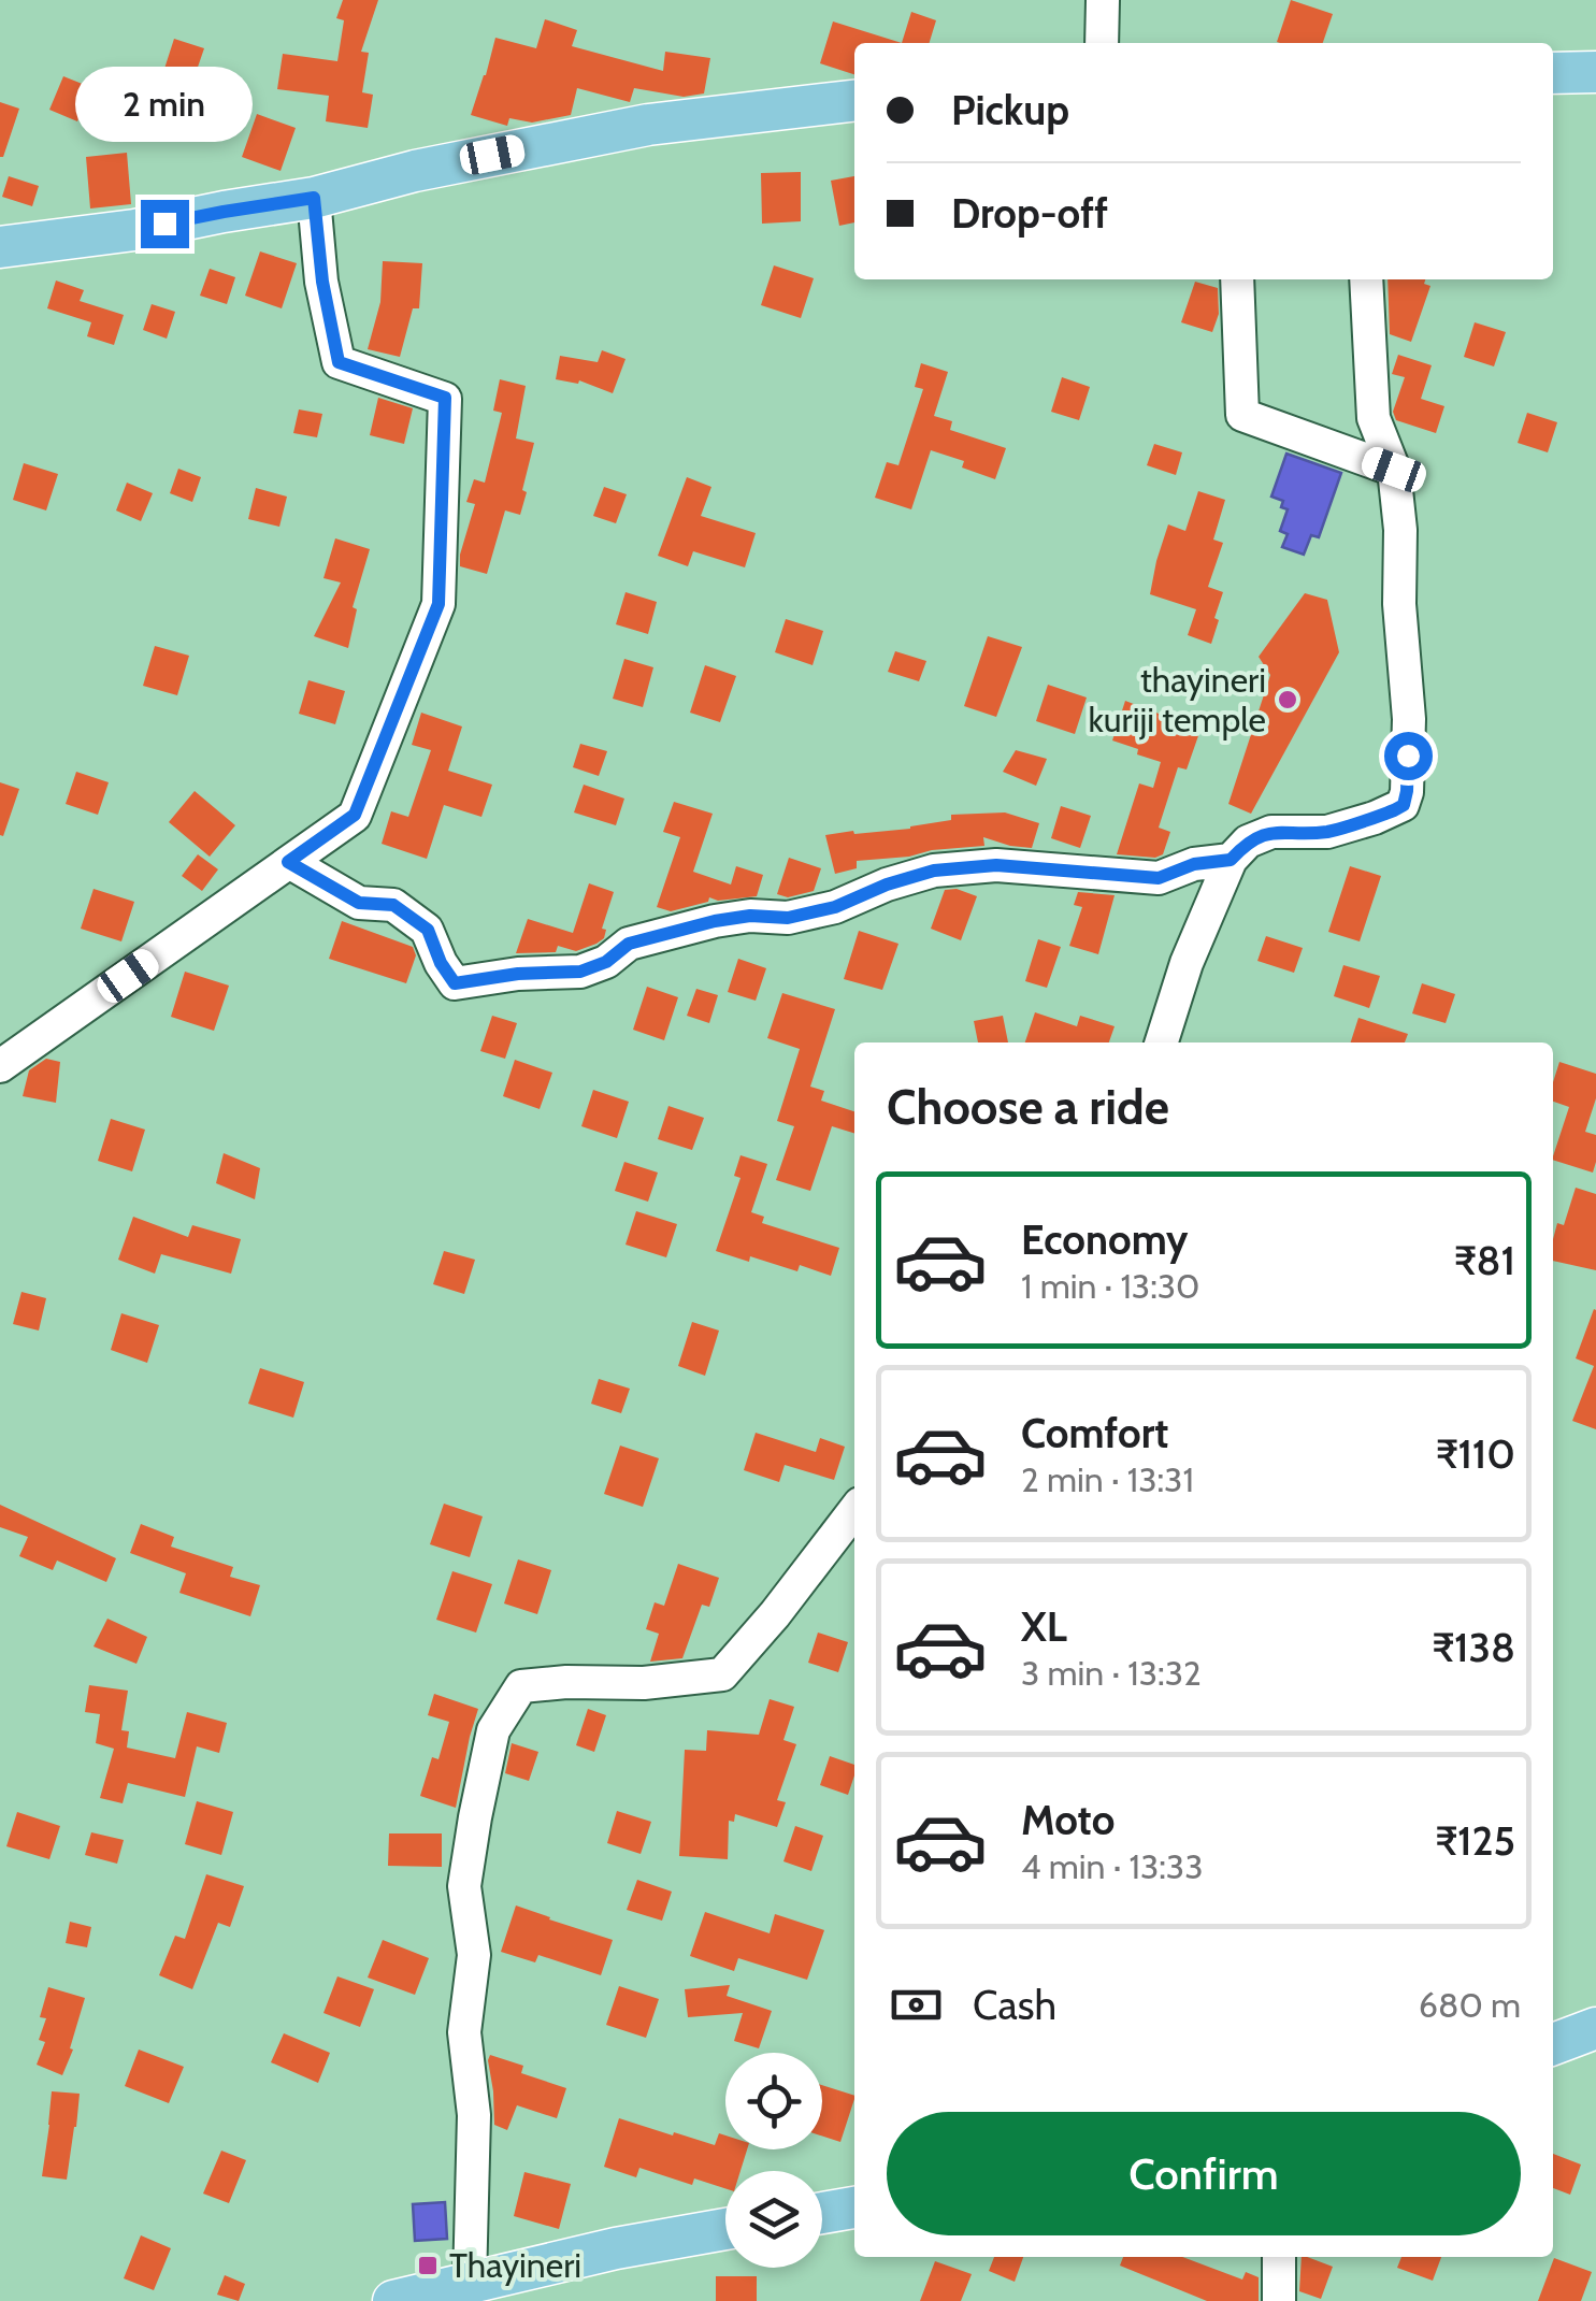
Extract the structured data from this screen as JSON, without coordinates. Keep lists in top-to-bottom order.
{
  "places": {
    "other": ["thayineri kuriji temple"],
    "transit": ["Thayineri"]
  },
  "page": {
    "banner": ["Pickup", "Drop-off"],
    "bubble": "2 min",
    "heading": "Choose a ride",
    "list": [
      {
        "name": "Economy",
        "note": "1 min · 13:30",
        "value": "₹81"
      },
      {
        "name": "Comfort",
        "note": "2 min · 13:31",
        "value": "₹110"
      },
      {
        "name": "XL",
        "note": "3 min · 13:32",
        "value": "₹138"
      },
      {
        "name": "Moto",
        "note": "4 min · 13:33",
        "value": "₹125"
      }
    ],
    "pay": ["Cash", "680 m"],
    "buttons": "Confirm"
  }
}
